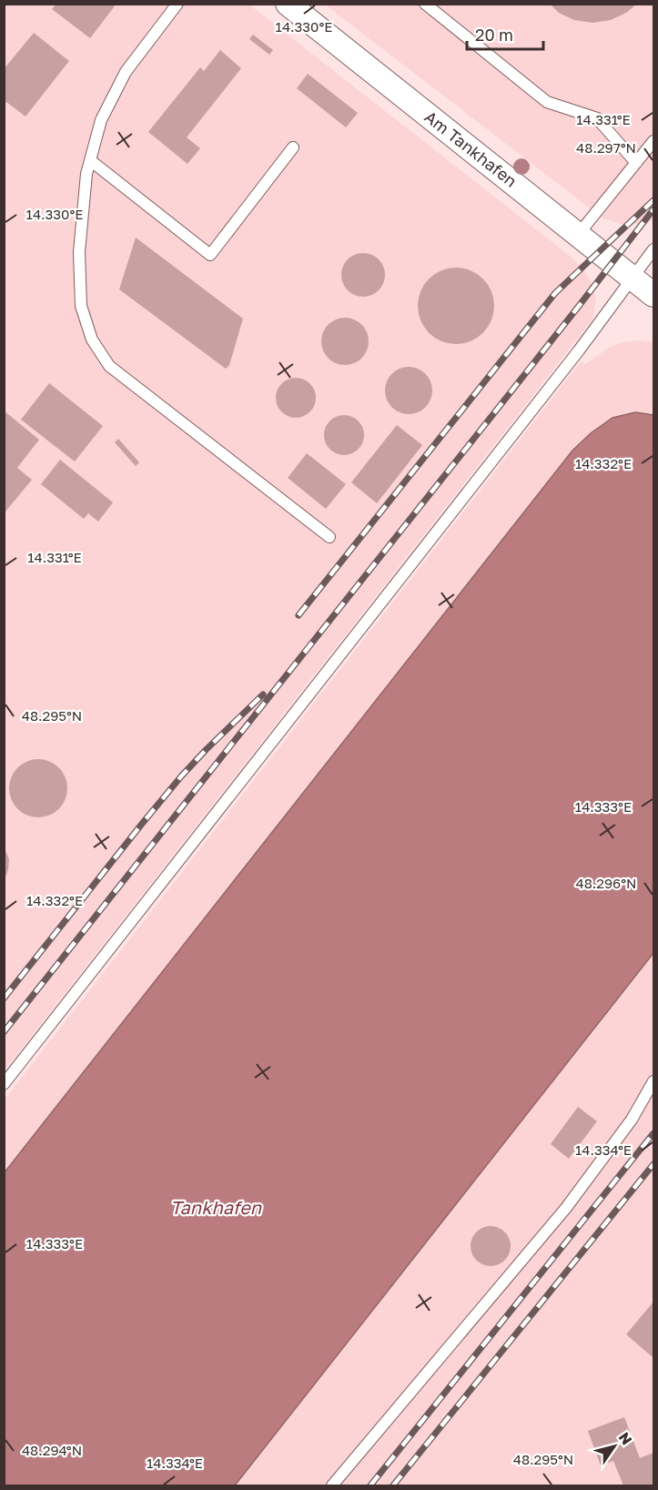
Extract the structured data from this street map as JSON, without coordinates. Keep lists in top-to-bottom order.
{
  "streets": {
    "street": ["Am Tankhafen"]
  },
  "water": ["Tankhafen"],
  "scale_bar": "20 m",
  "north": "top right",
  "coordinates": [
    "14.330°E",
    "14.331°E",
    "48.297°N",
    "14.332°E",
    "48.295°N",
    "14.333°E",
    "48.296°N",
    "14.334°E",
    "48.294°N"
  ]
}
